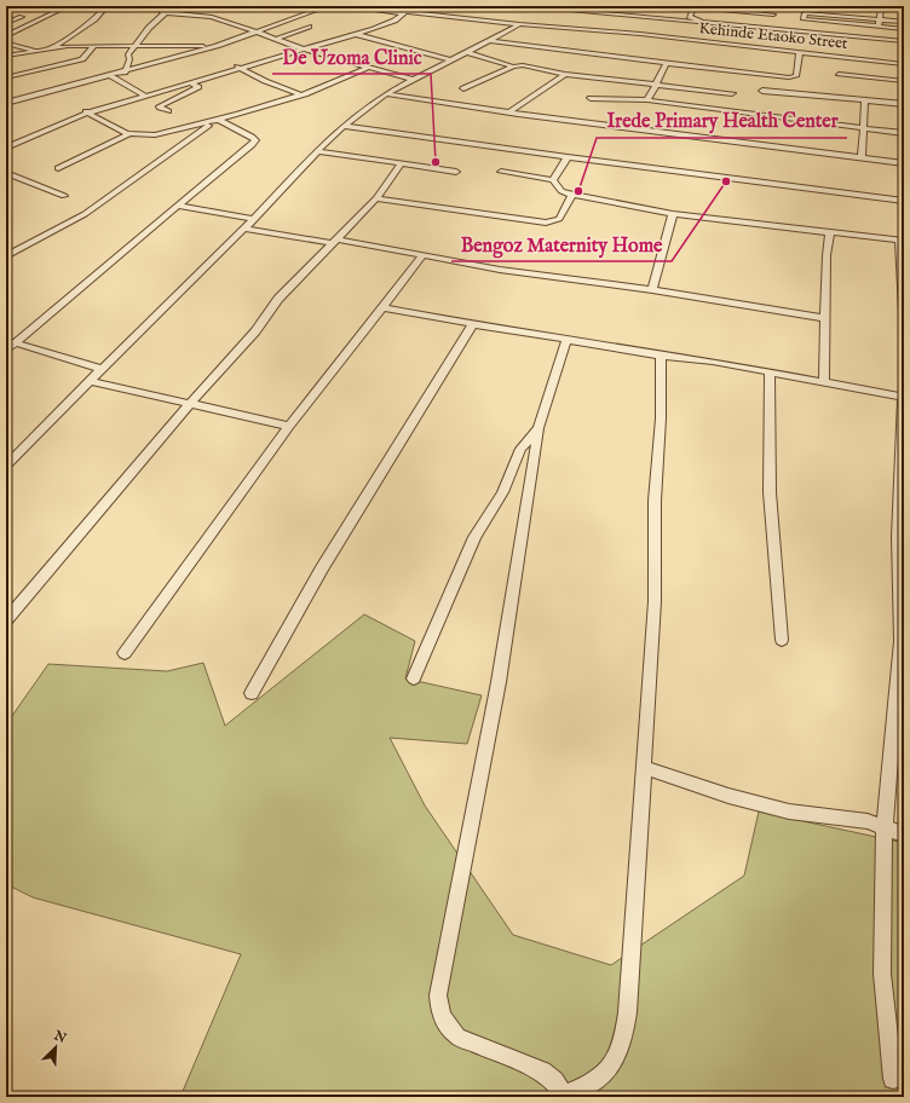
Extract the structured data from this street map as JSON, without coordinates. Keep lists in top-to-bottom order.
{
  "streets": {
    "street": ["Kehinde Etaoko Street"]
  },
  "places": ["De Uzoma Clinic", "Bengoz Maternity Home", "Irede Primary Health Center"],
  "north": "top right"
}
